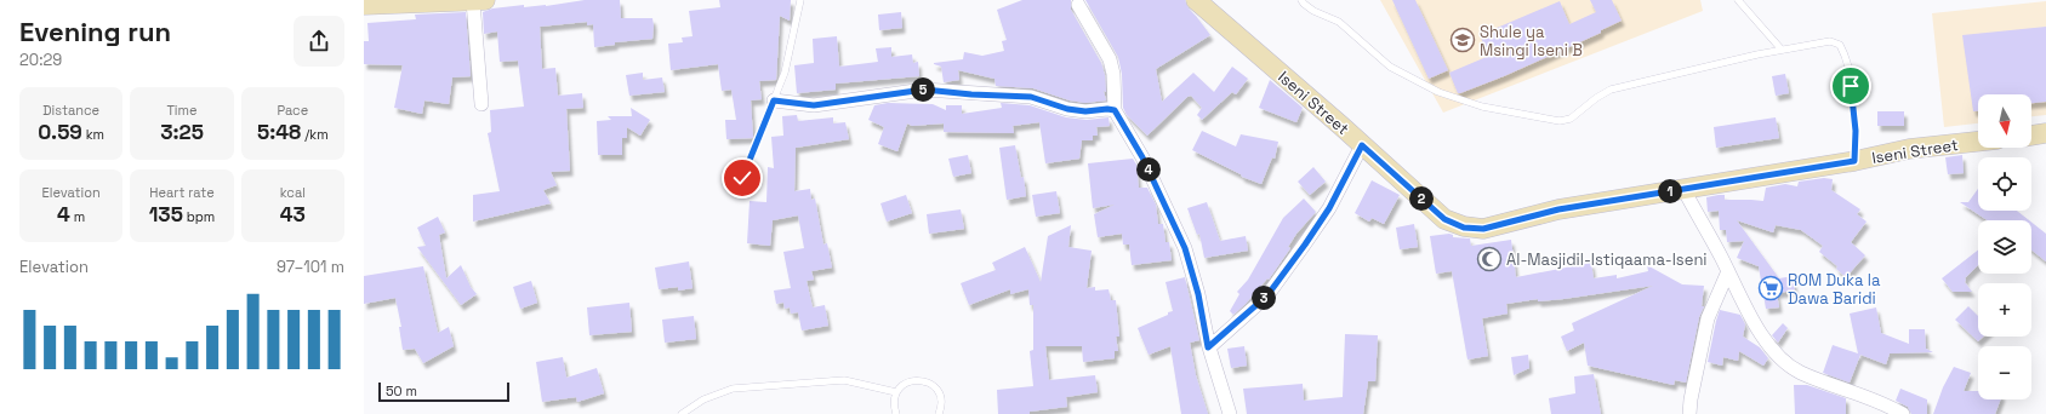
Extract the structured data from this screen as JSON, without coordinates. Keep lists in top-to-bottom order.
{
  "streets": {
    "street": ["Iseni Street"]
  },
  "places": {
    "school or university": ["Shule ya Msingi Iseni B"],
    "mosque": ["Al-Masjidil-Istiqaama-Iseni"],
    "supermarket": ["ROM Duka la Dawa Baridi"]
  },
  "scale_bar": "50 m",
  "north": "bottom",
  "page": {
    "heading": ["Evening run", "20:29"],
    "pins": [
      "5",
      "4",
      "1",
      "2",
      "3"
    ],
    "stats": [
      ["Distance", "0.59 km"],
      ["Time", "3:25"],
      ["Pace", "5:48 /km"],
      ["Elevation", "4 m"],
      ["Heart rate", "135 bpm"],
      ["kcal", "43"]
    ],
    "map_buttons": ["+", "−"],
    "chart": ["Elevation", "97–101 m"],
    "scale": "50 m"
  }
}
